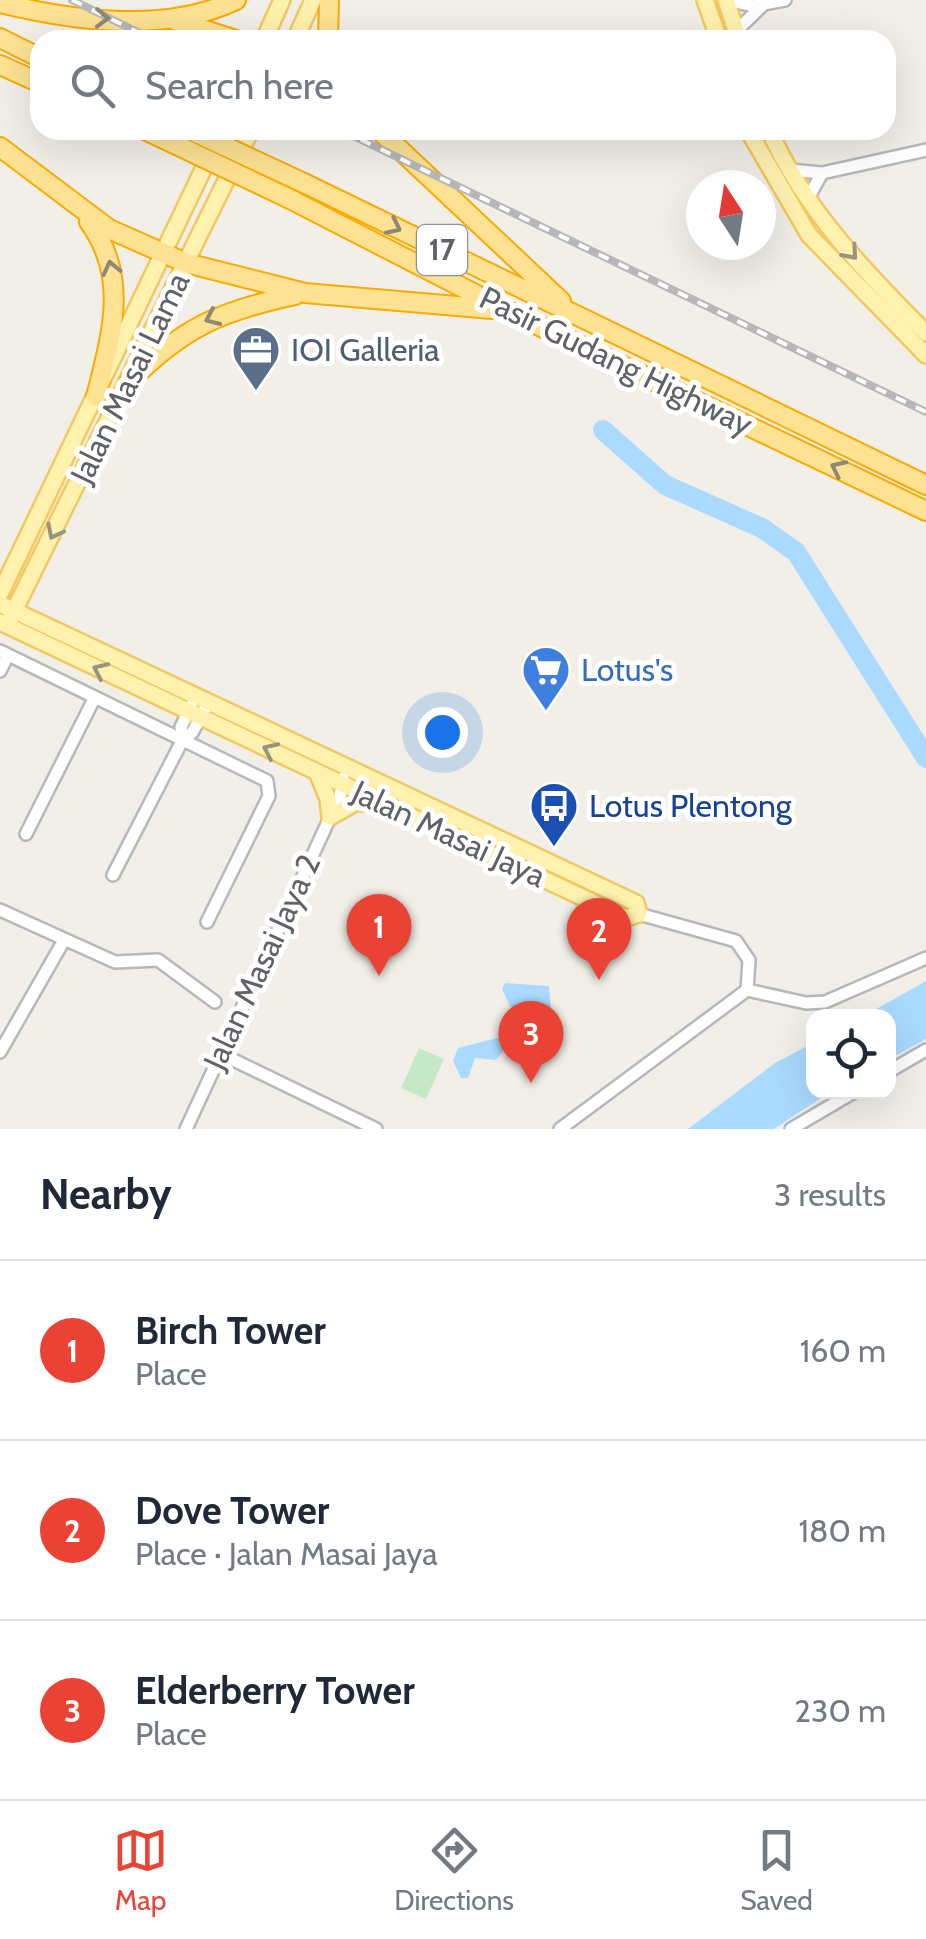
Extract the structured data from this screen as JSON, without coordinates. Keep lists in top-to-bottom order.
{
  "streets": {
    "highway": ["17", "Pasir Gudang Highway"],
    "main road": ["Jalan Masai Lama", "Jalan Masai Jaya"],
    "street": ["Jalan Masai Jaya 2"]
  },
  "crossings": [
    ["Jalan Masai Lama", "Jalan Masai Jaya"],
    ["Jalan Masai Jaya", "Jalan Masai Jaya 2"]
  ],
  "places": {
    "office": ["IOI Galleria"],
    "supermarket": ["Lotus's"],
    "bus stop": ["Lotus Plentong"]
  },
  "north": "top",
  "page": {
    "search": "Search here",
    "pins": ["1", "2", "3"],
    "heading": ["Nearby", "3 results"],
    "list": [
      {
        "mark": "1",
        "name": "Birch Tower",
        "note": "Place",
        "value": "160 m"
      },
      {
        "mark": "2",
        "name": "Dove Tower",
        "note": "Place · Jalan Masai Jaya",
        "value": "180 m"
      },
      {
        "mark": "3",
        "name": "Elderberry Tower",
        "note": "Place",
        "value": "230 m"
      }
    ],
    "nav": ["Map", "Directions", "Saved"]
  }
}
